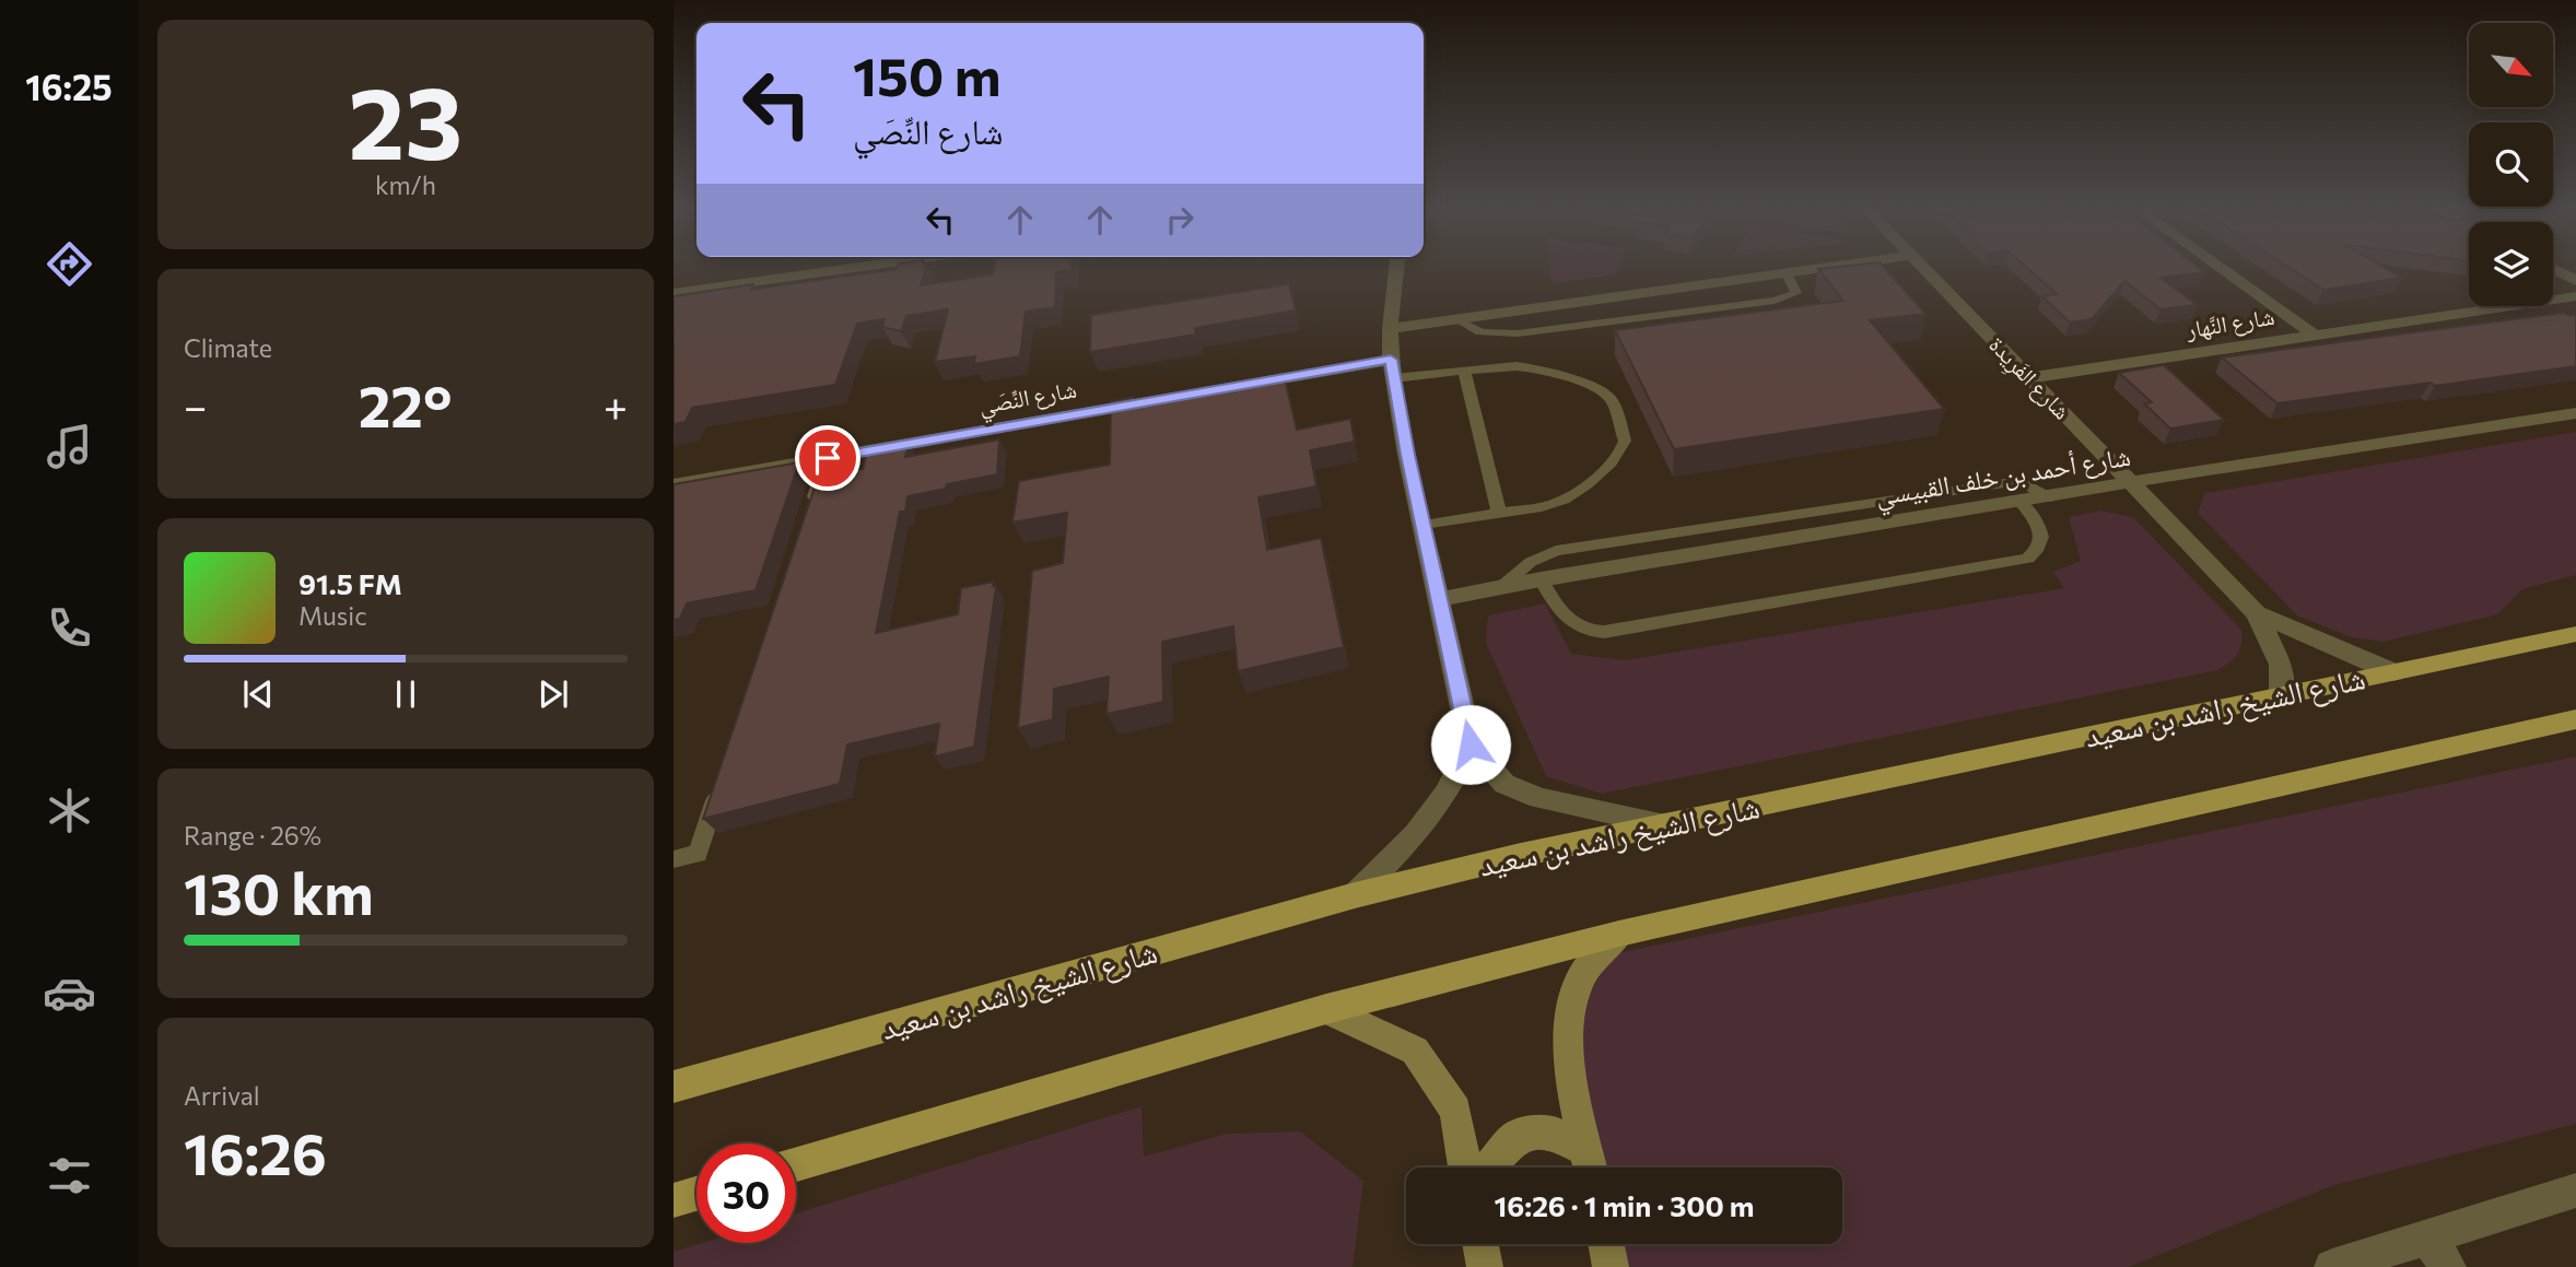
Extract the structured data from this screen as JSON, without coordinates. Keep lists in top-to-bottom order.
{
  "streets": {
    "main road": ["شارع الشيخ راشد بن سعيد"],
    "street": [
      "شارع النَّهار",
      "شارع الفَرِيدة",
      "شارع النِّصَي",
      "شارع أحمد بن خلف القبيسي"
    ]
  },
  "crossings": [
    ["شارع النَّهار", "شارع الفَرِيدة"],
    ["شارع الفَرِيدة", "شارع أحمد بن خلف القبيسي"],
    ["شارع الفَرِيدة", "شارع الشيخ راشد بن سعيد"]
  ],
  "north": "bottom right",
  "page": {
    "tabs": "16:25",
    "tile": [
      ["23", "km/h"],
      "Climate",
      ["Range · 26%", "130 km"],
      ["Arrival", "16:26"]
    ],
    "turn": ["150 m", "شارع النِّصَي"],
    "heat": ["−", "22°", "+"],
    "song": ["91.5 FM", "Music"],
    "limit": "30",
    "trip": "16:26 · 1 min · 300 m"
  }
}
